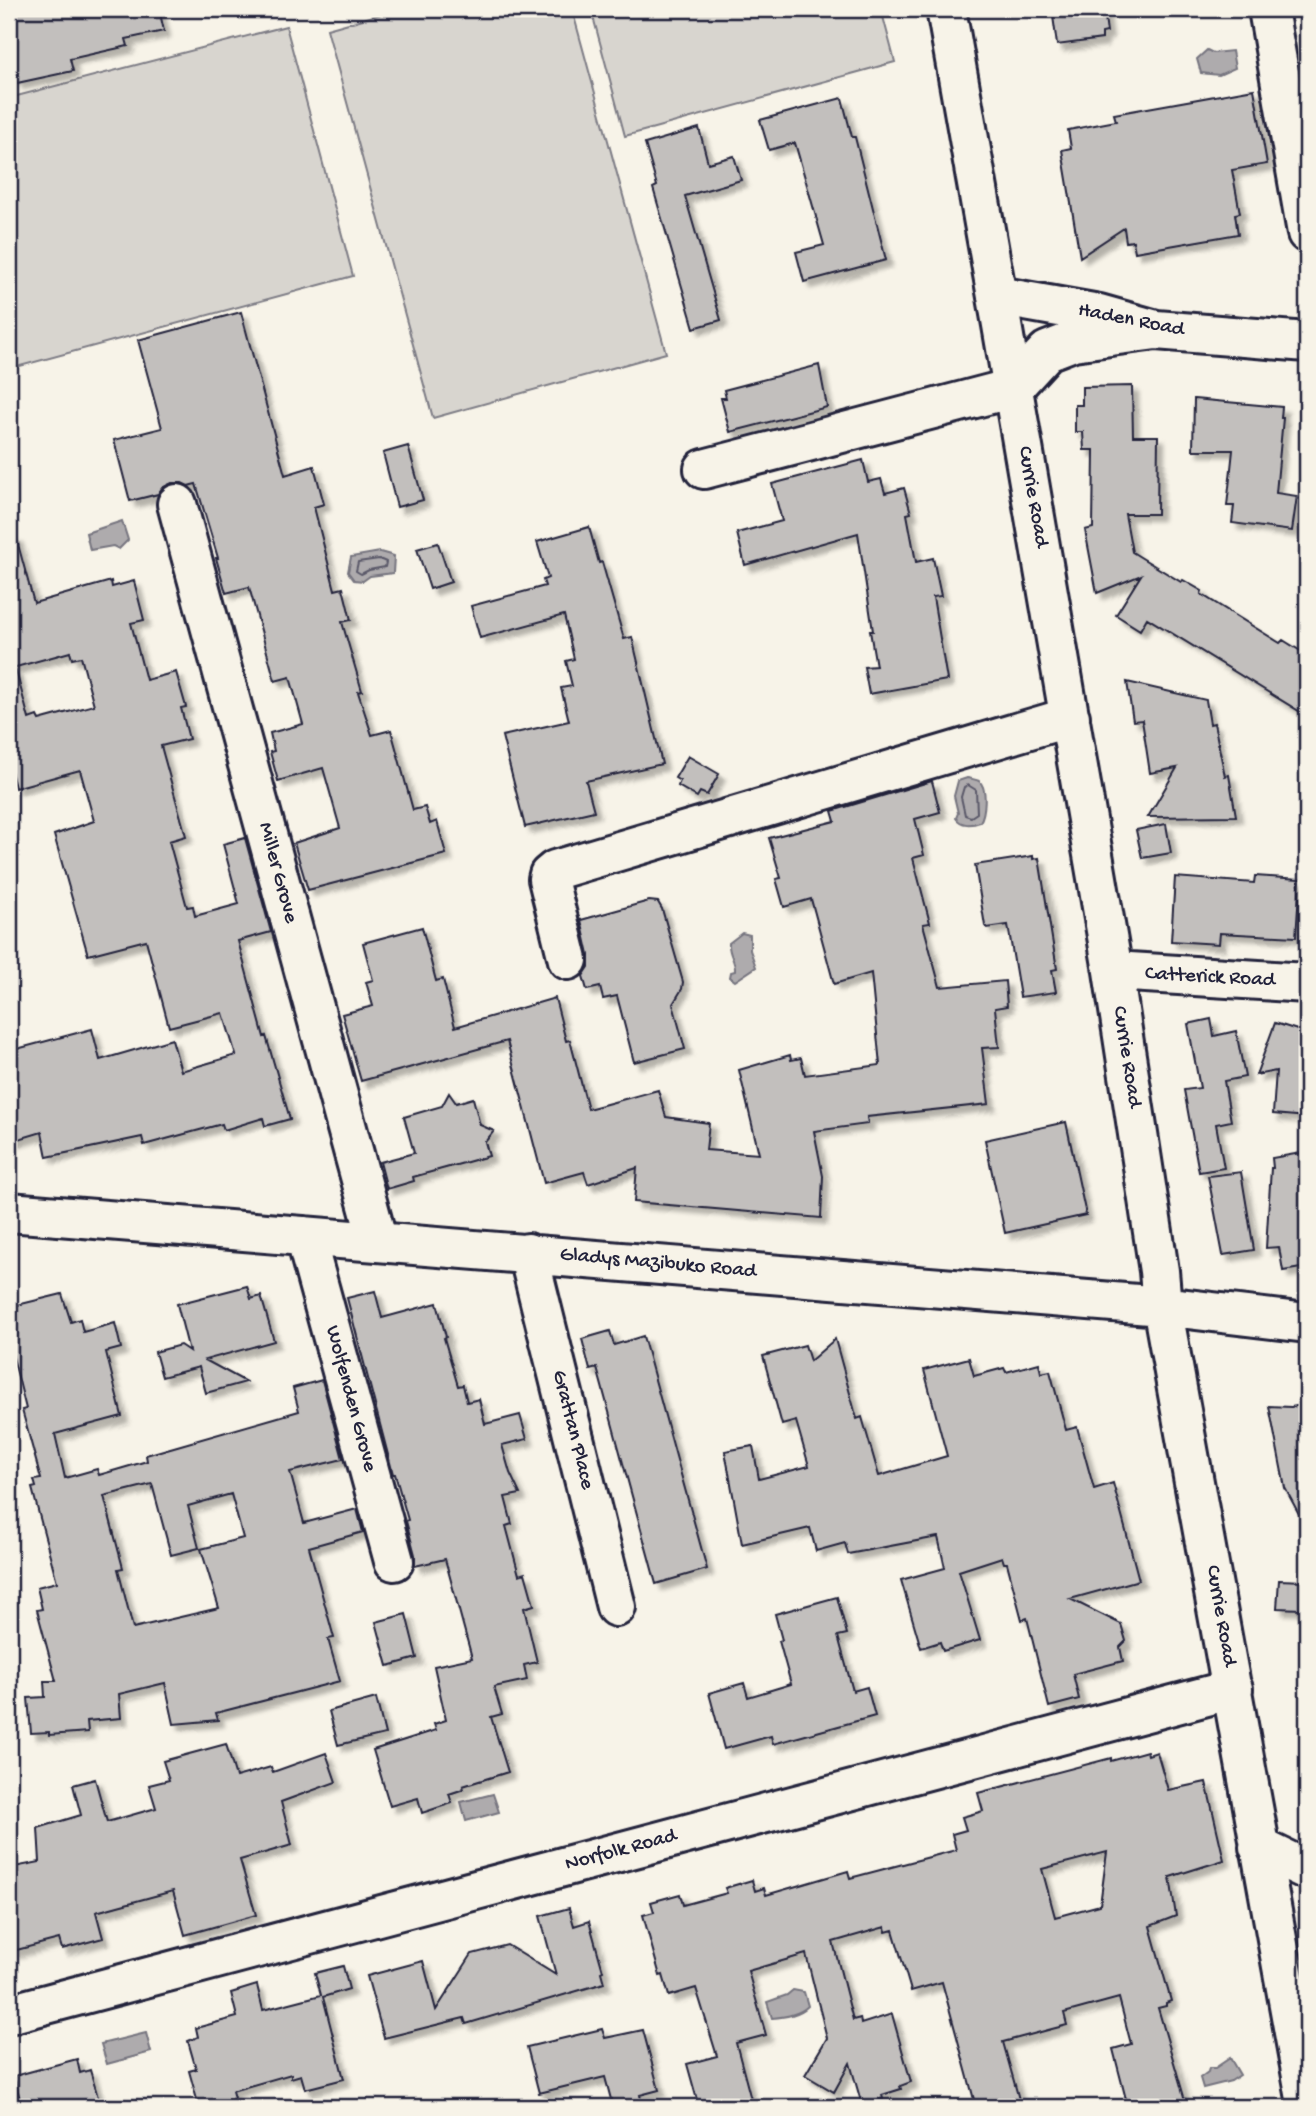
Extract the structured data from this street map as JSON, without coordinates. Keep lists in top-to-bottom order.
{
  "streets": {
    "street": [
      "Haden Road",
      "Currie Road",
      "Miller Grove",
      "Catterick Road",
      "Gladys Mazibuko Road",
      "Wolfenden Grove",
      "Grattan Place",
      "Norfolk Road"
    ]
  },
  "crossings": [
    ["Haden Road", "Currie Road"],
    ["Currie Road", "Catterick Road"],
    ["Currie Road", "Gladys Mazibuko Road"],
    ["Currie Road", "Norfolk Road"],
    ["Miller Grove", "Gladys Mazibuko Road"],
    ["Gladys Mazibuko Road", "Wolfenden Grove"],
    ["Gladys Mazibuko Road", "Grattan Place"]
  ]
}
